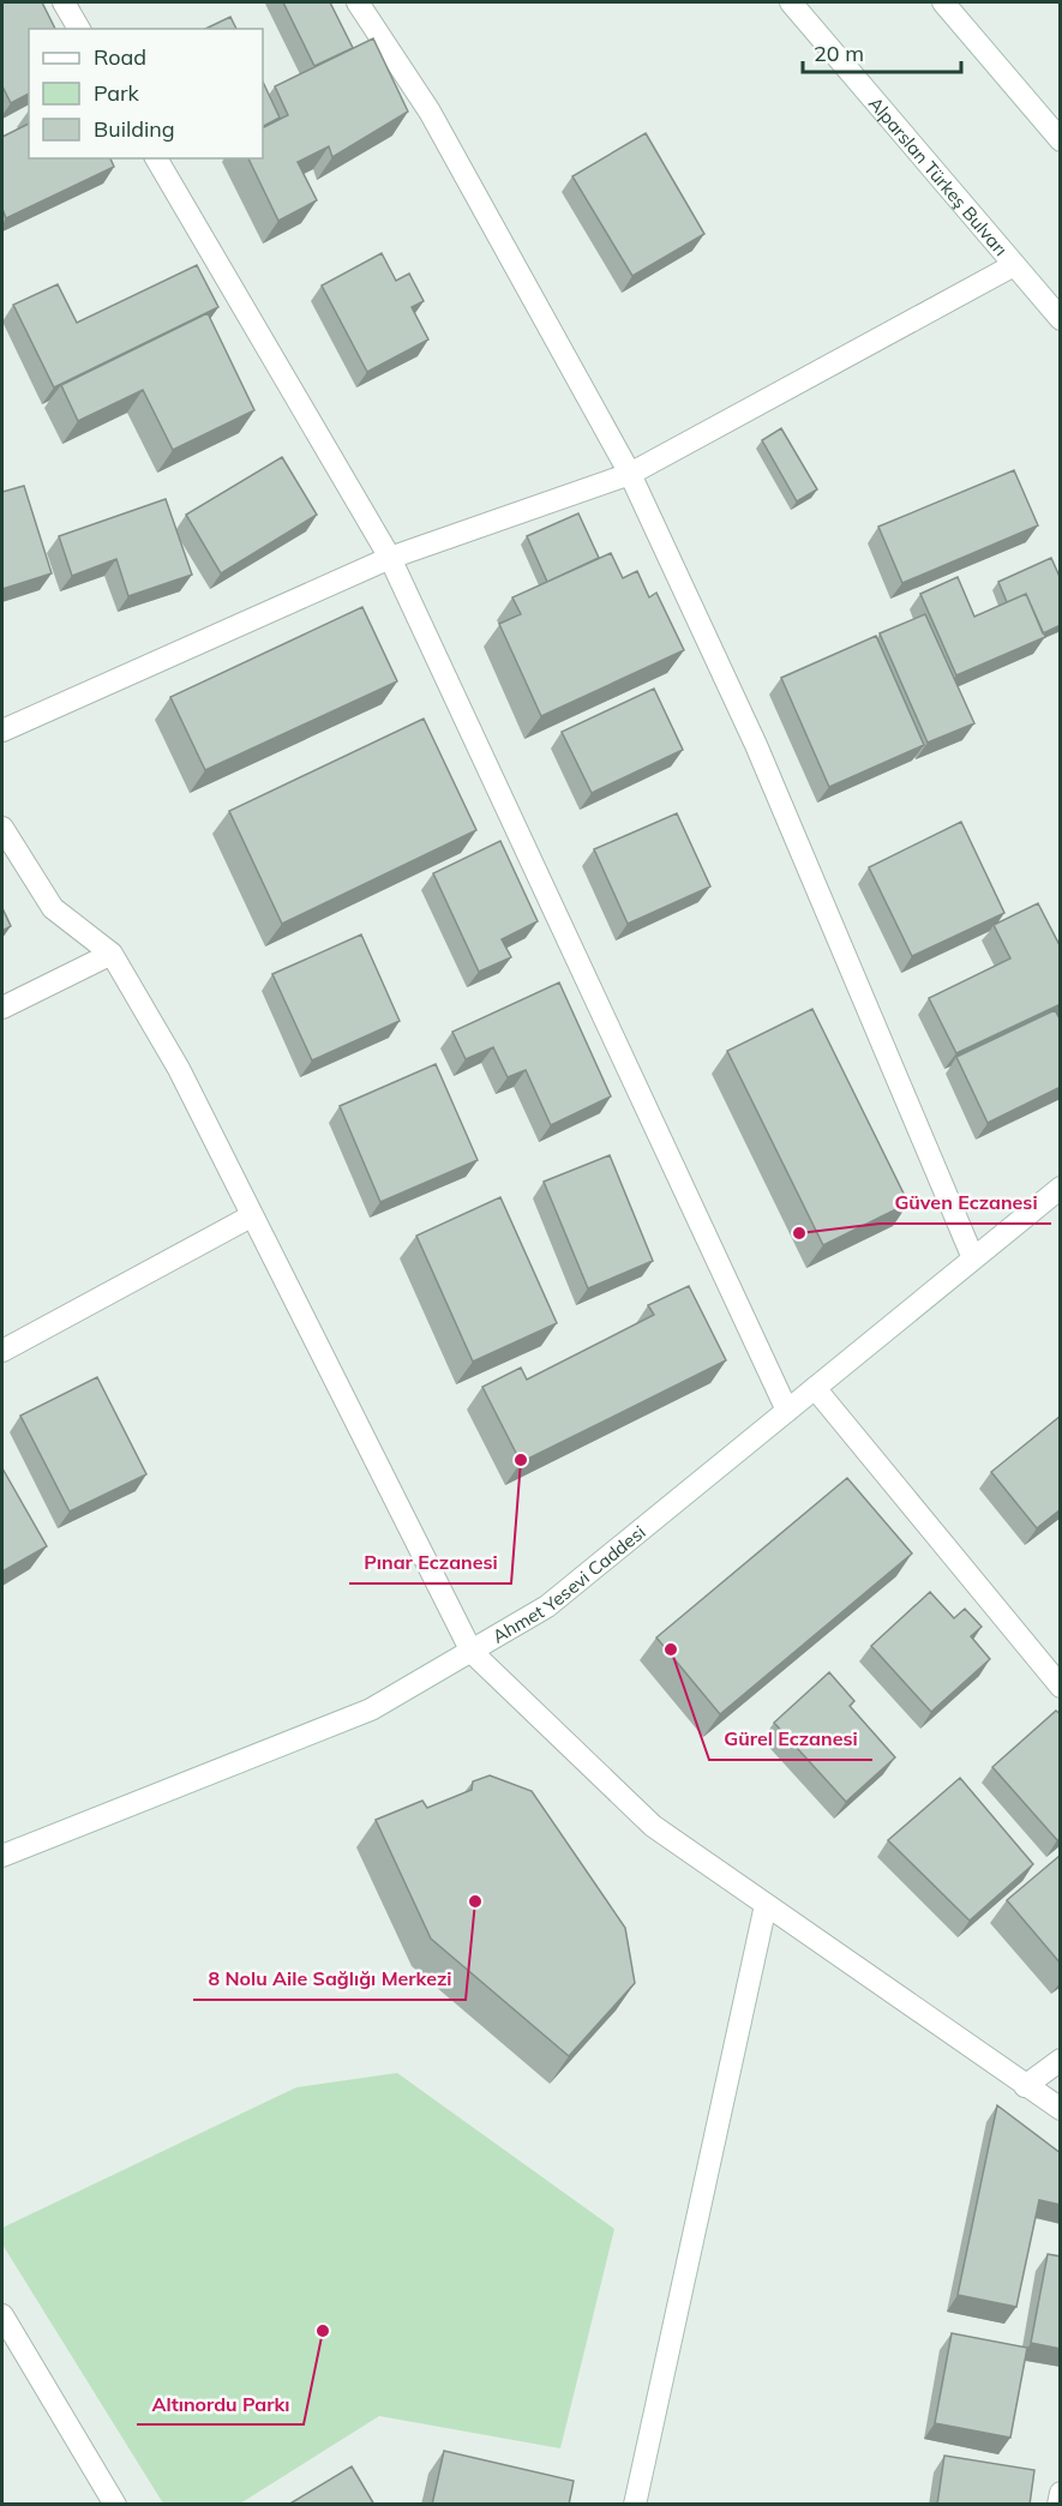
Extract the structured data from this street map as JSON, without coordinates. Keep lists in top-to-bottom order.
{
  "streets": {
    "street": ["Alparslan Türkeş Bulvarı", "Ahmet Yesevi Caddesi"]
  },
  "places": [
    "Güven Eczanesi",
    "Pınar Eczanesi",
    "Gürel Eczanesi",
    "8 Nolu Aile Sağlığı Merkezi",
    "Altınordu Parkı"
  ],
  "legend": ["Road", "Park", "Building"],
  "scale_bar": "20 m"
}
